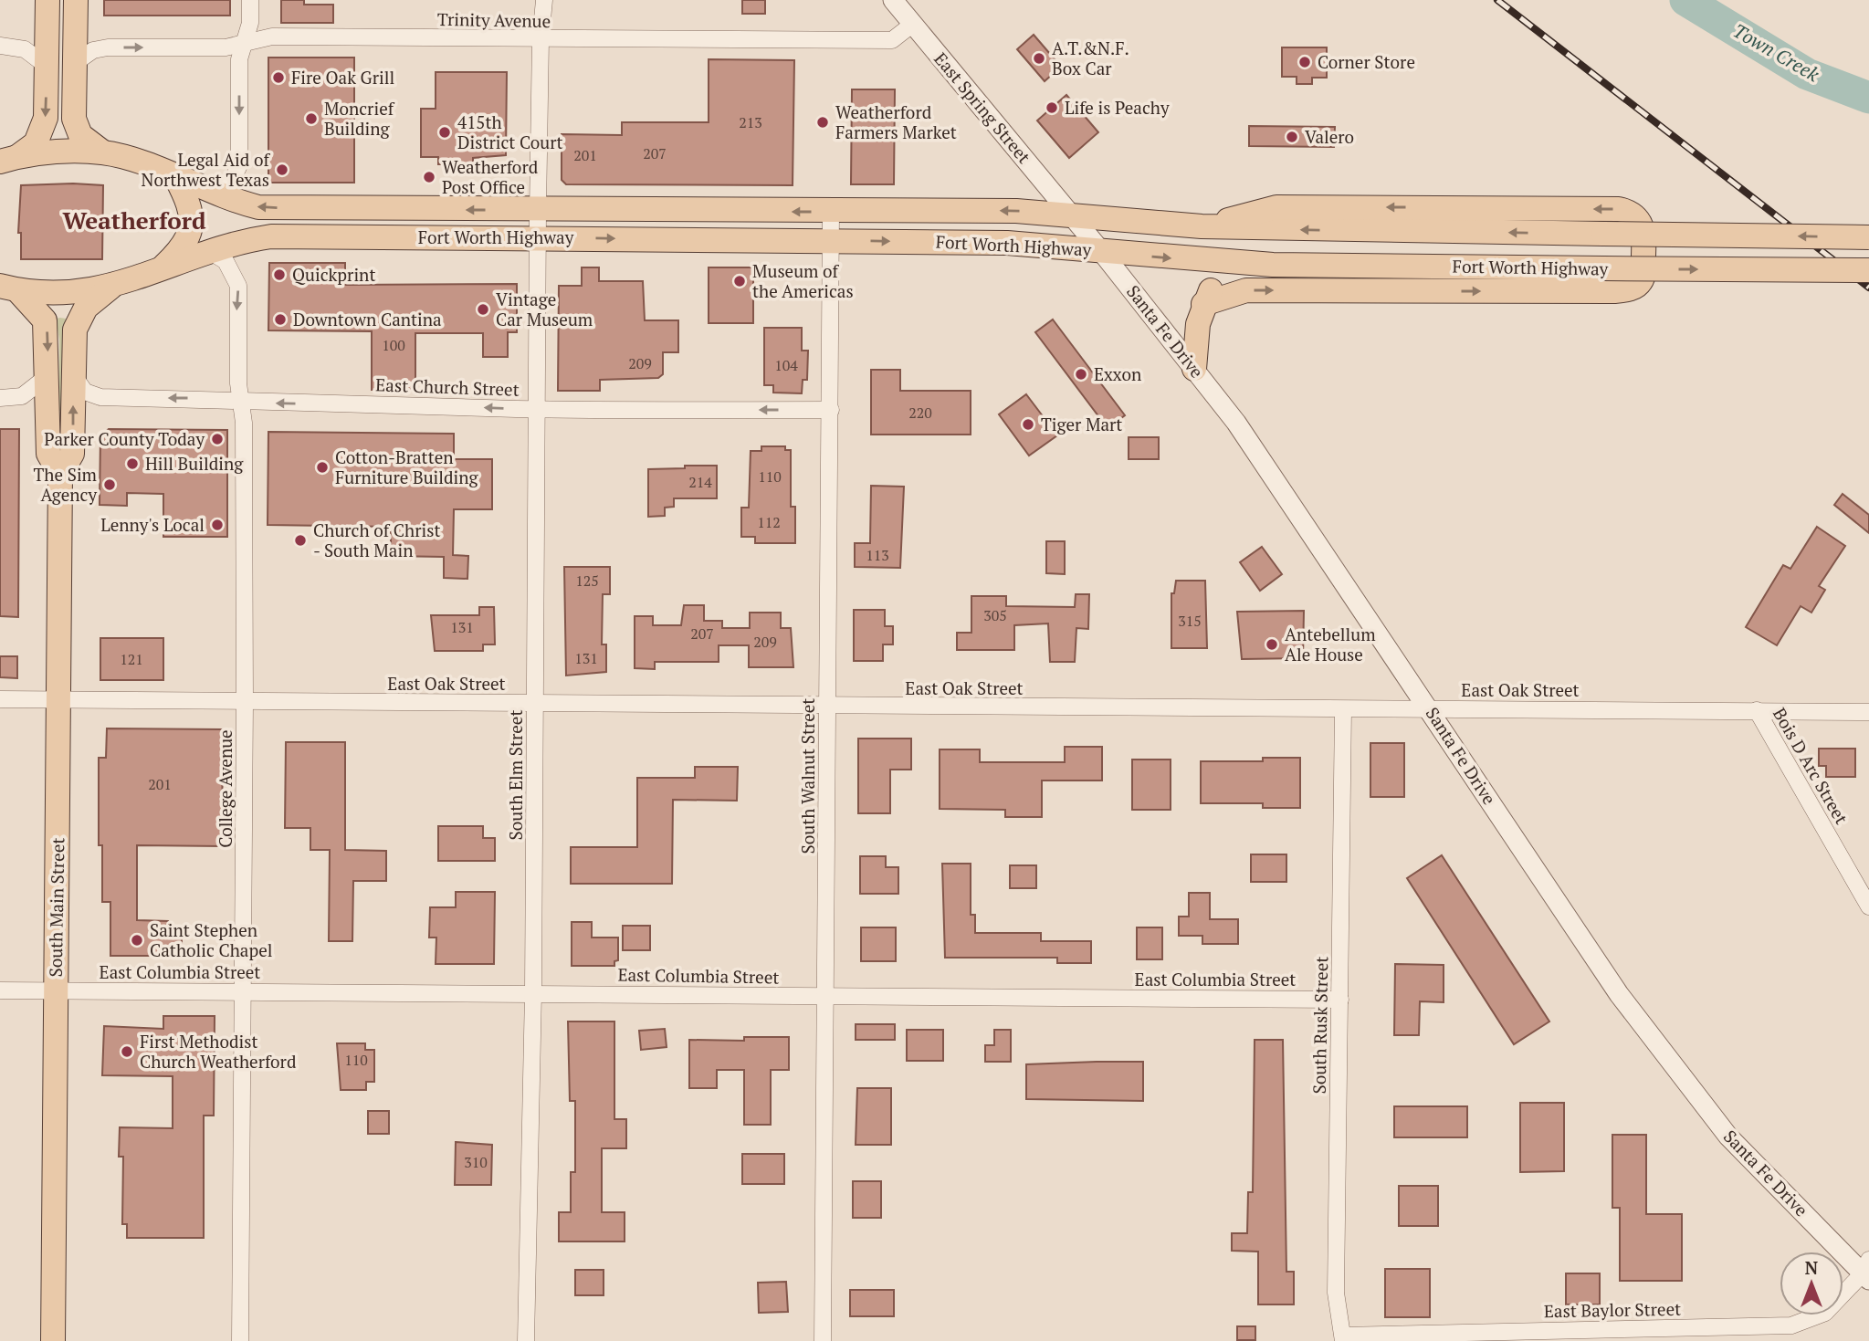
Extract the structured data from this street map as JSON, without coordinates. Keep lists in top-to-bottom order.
{
  "streets": {
    "main road": ["Fort Worth Highway", "South Main Street"],
    "street": [
      "Trinity Avenue",
      "East Spring Street",
      "Santa Fe Drive",
      "East Church Street",
      "East Oak Street",
      "Bois D Arc Street",
      "South Elm Street",
      "South Walnut Street",
      "College Avenue",
      "East Columbia Street",
      "South Rusk Street",
      "East Baylor Street"
    ]
  },
  "crossings": [
    ["Trinity Avenue", "East Spring Street"],
    ["Trinity Avenue", "South Elm Street"],
    ["East Spring Street", "Fort Worth Highway"],
    ["East Spring Street", "Santa Fe Drive"],
    ["Fort Worth Highway", "Santa Fe Drive"],
    ["Fort Worth Highway", "South Elm Street"],
    ["Fort Worth Highway", "South Walnut Street"],
    ["Fort Worth Highway", "College Avenue"],
    ["Fort Worth Highway", "South Main Street"],
    ["Santa Fe Drive", "East Oak Street"],
    ["Santa Fe Drive", "East Baylor Street"],
    ["East Church Street", "South Elm Street"],
    ["East Church Street", "South Walnut Street"],
    ["East Church Street", "College Avenue"],
    ["East Church Street", "South Main Street"],
    ["East Oak Street", "Bois D Arc Street"],
    ["East Oak Street", "South Elm Street"],
    ["East Oak Street", "South Walnut Street"],
    ["East Oak Street", "College Avenue"],
    ["East Oak Street", "South Main Street"],
    ["East Oak Street", "South Rusk Street"],
    ["South Elm Street", "East Columbia Street"],
    ["South Walnut Street", "East Columbia Street"],
    ["College Avenue", "East Columbia Street"],
    ["South Main Street", "East Columbia Street"],
    ["East Columbia Street", "South Rusk Street"],
    ["South Rusk Street", "East Baylor Street"]
  ],
  "one_way": ["East Church Street"],
  "districts": ["Weatherford"],
  "water": ["Town Creek"],
  "places": [
    "A.T.&N.F. Box Car",
    "Corner Store",
    "Fire Oak Grill",
    "Life is Peachy",
    "Moncrief Building",
    "Weatherford Farmers Market",
    "415th District Court",
    "Valero",
    "Legal Aid of Northwest Texas",
    "Weatherford Post Office",
    "Quickprint",
    "Museum of the Americas",
    "Vintage Car Museum",
    "Downtown Cantina",
    "Exxon",
    "Tiger Mart",
    "Parker County Today",
    "Hill Building",
    "Cotton-Bratten Furniture Building",
    "The Sim Agency",
    "Lenny's Local",
    "Church of Christ - South Main",
    "Antebellum Ale House",
    "Saint Stephen Catholic Chapel",
    "First Methodist Church Weatherford"
  ],
  "house_numbers": [
    "213",
    "207",
    "201",
    "100",
    "209",
    "104",
    "220",
    "110",
    "214",
    "112",
    "113",
    "125",
    "305",
    "315",
    "131",
    "207",
    "209",
    "131",
    "121",
    "201",
    "110",
    "310"
  ],
  "north": "top"
}
